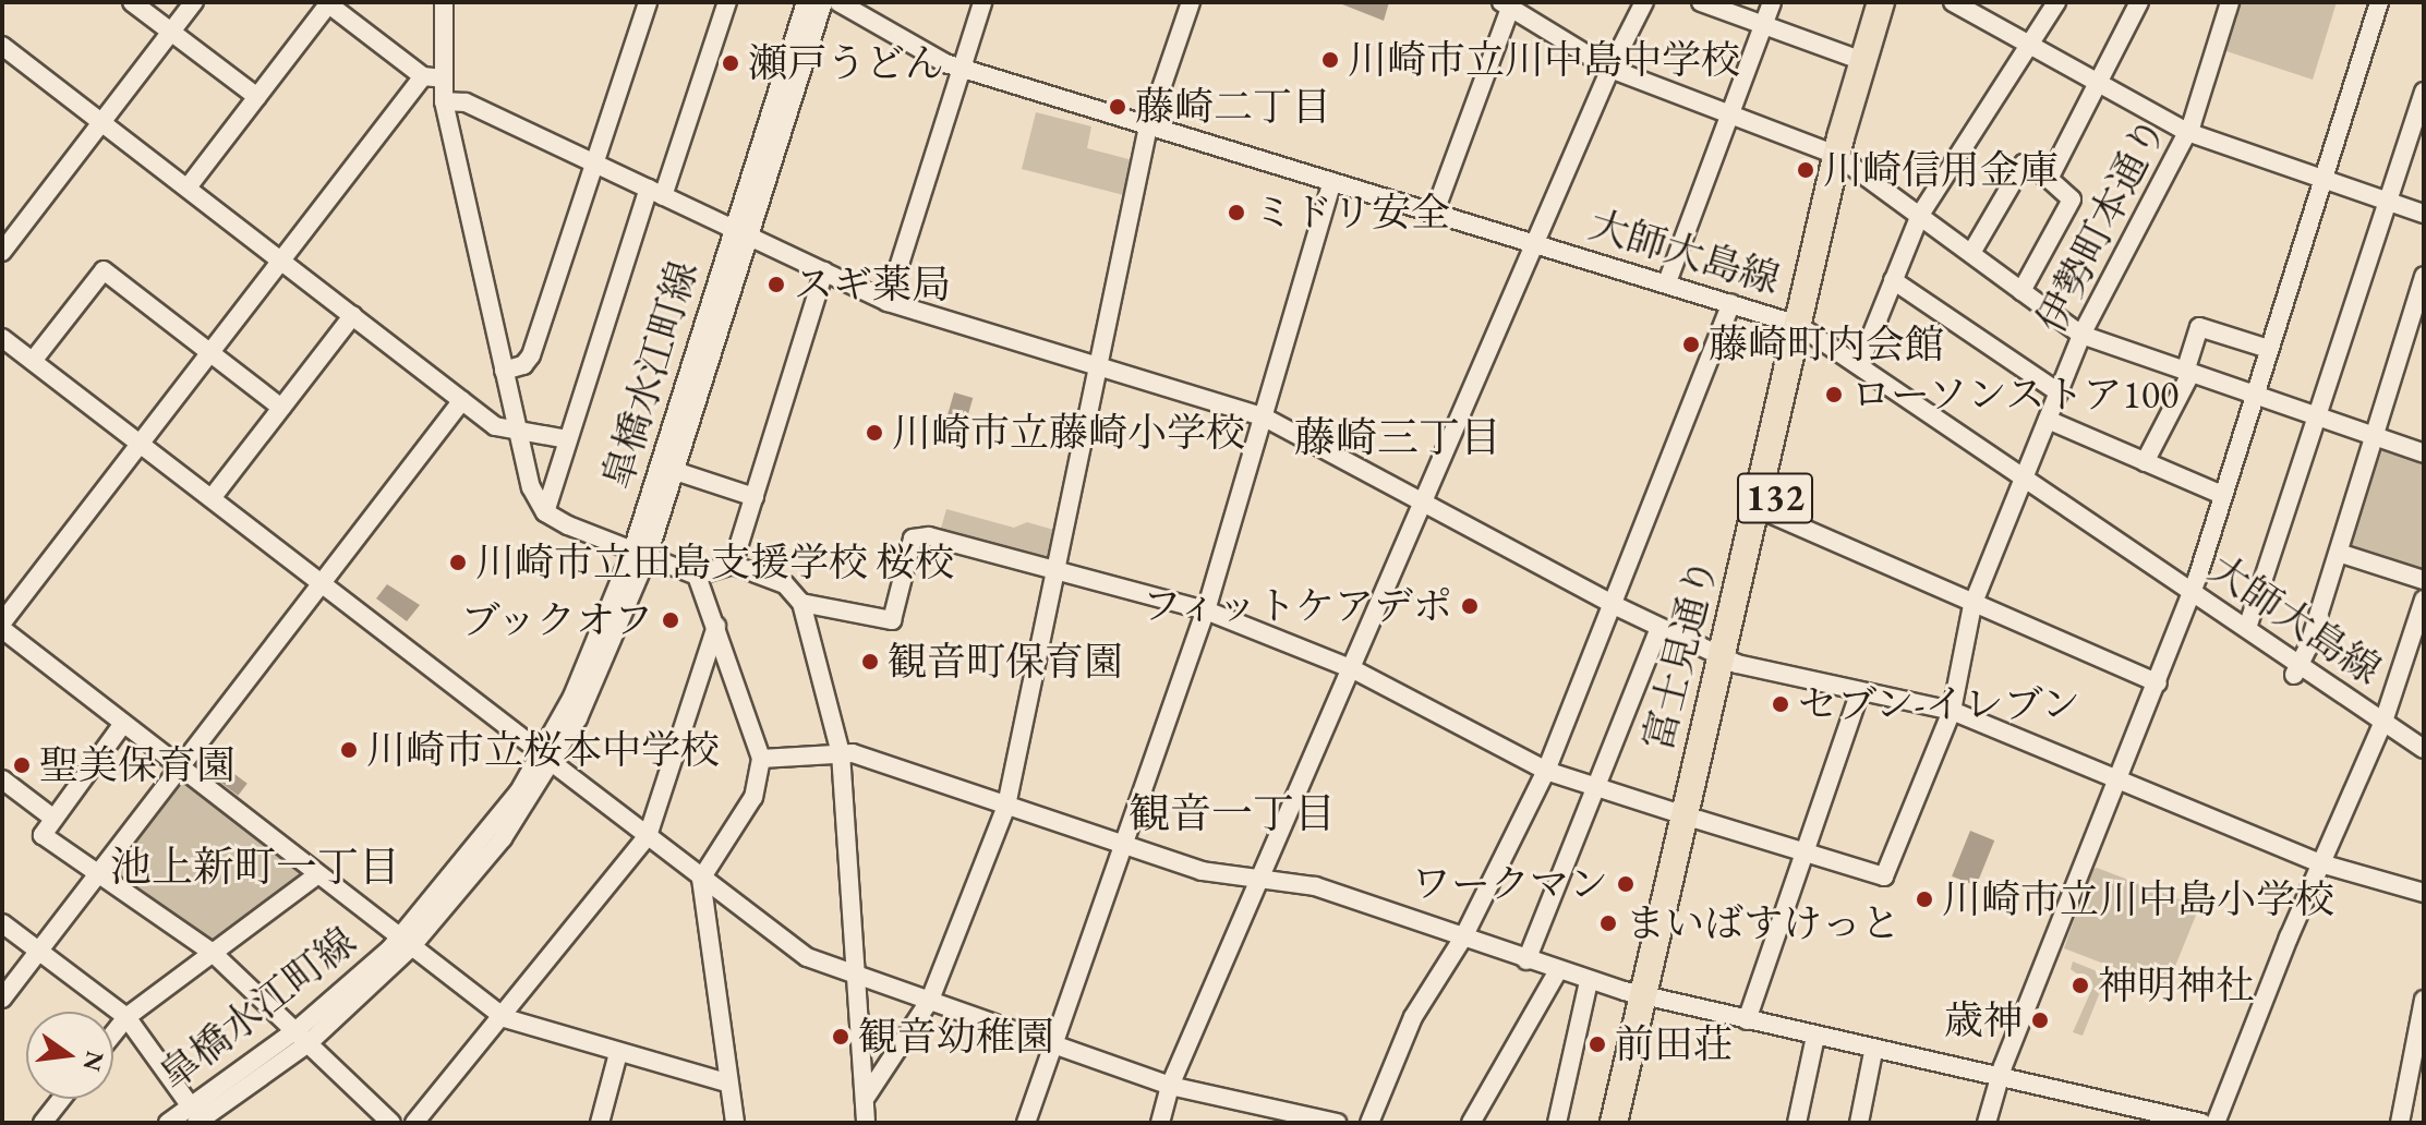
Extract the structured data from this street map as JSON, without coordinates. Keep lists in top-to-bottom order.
{
  "streets": {
    "highway": ["132", "富士見通り"],
    "street": ["伊勢町本通り", "大師大島線", "皐橋水江町線"]
  },
  "crossings": [
    ["伊勢町本通り", "大師大島線"],
    ["大師大島線", "富士見通り"]
  ],
  "districts": ["藤崎三丁目", "観音一丁目", "池上新町一丁目"],
  "places": [
    "川崎市立川中島中学校",
    "瀬戸うどん",
    "藤崎二丁目",
    "川崎信用金庫",
    "ミドリ安全",
    "スギ薬局",
    "藤崎町内会館",
    "ローソンストア100",
    "川崎市立藤崎小学校",
    "川崎市立田島支援学校 桜校",
    "フィットケアデポ",
    "ブックオフ",
    "観音町保育園",
    "セブン-イレブン",
    "川崎市立桜本中学校",
    "聖美保育園",
    "ワークマン",
    "川崎市立川中島小学校",
    "まいばすけっと",
    "神明神社",
    "歳神",
    "観音幼稚園",
    "前田荘"
  ],
  "north": "right"
}
